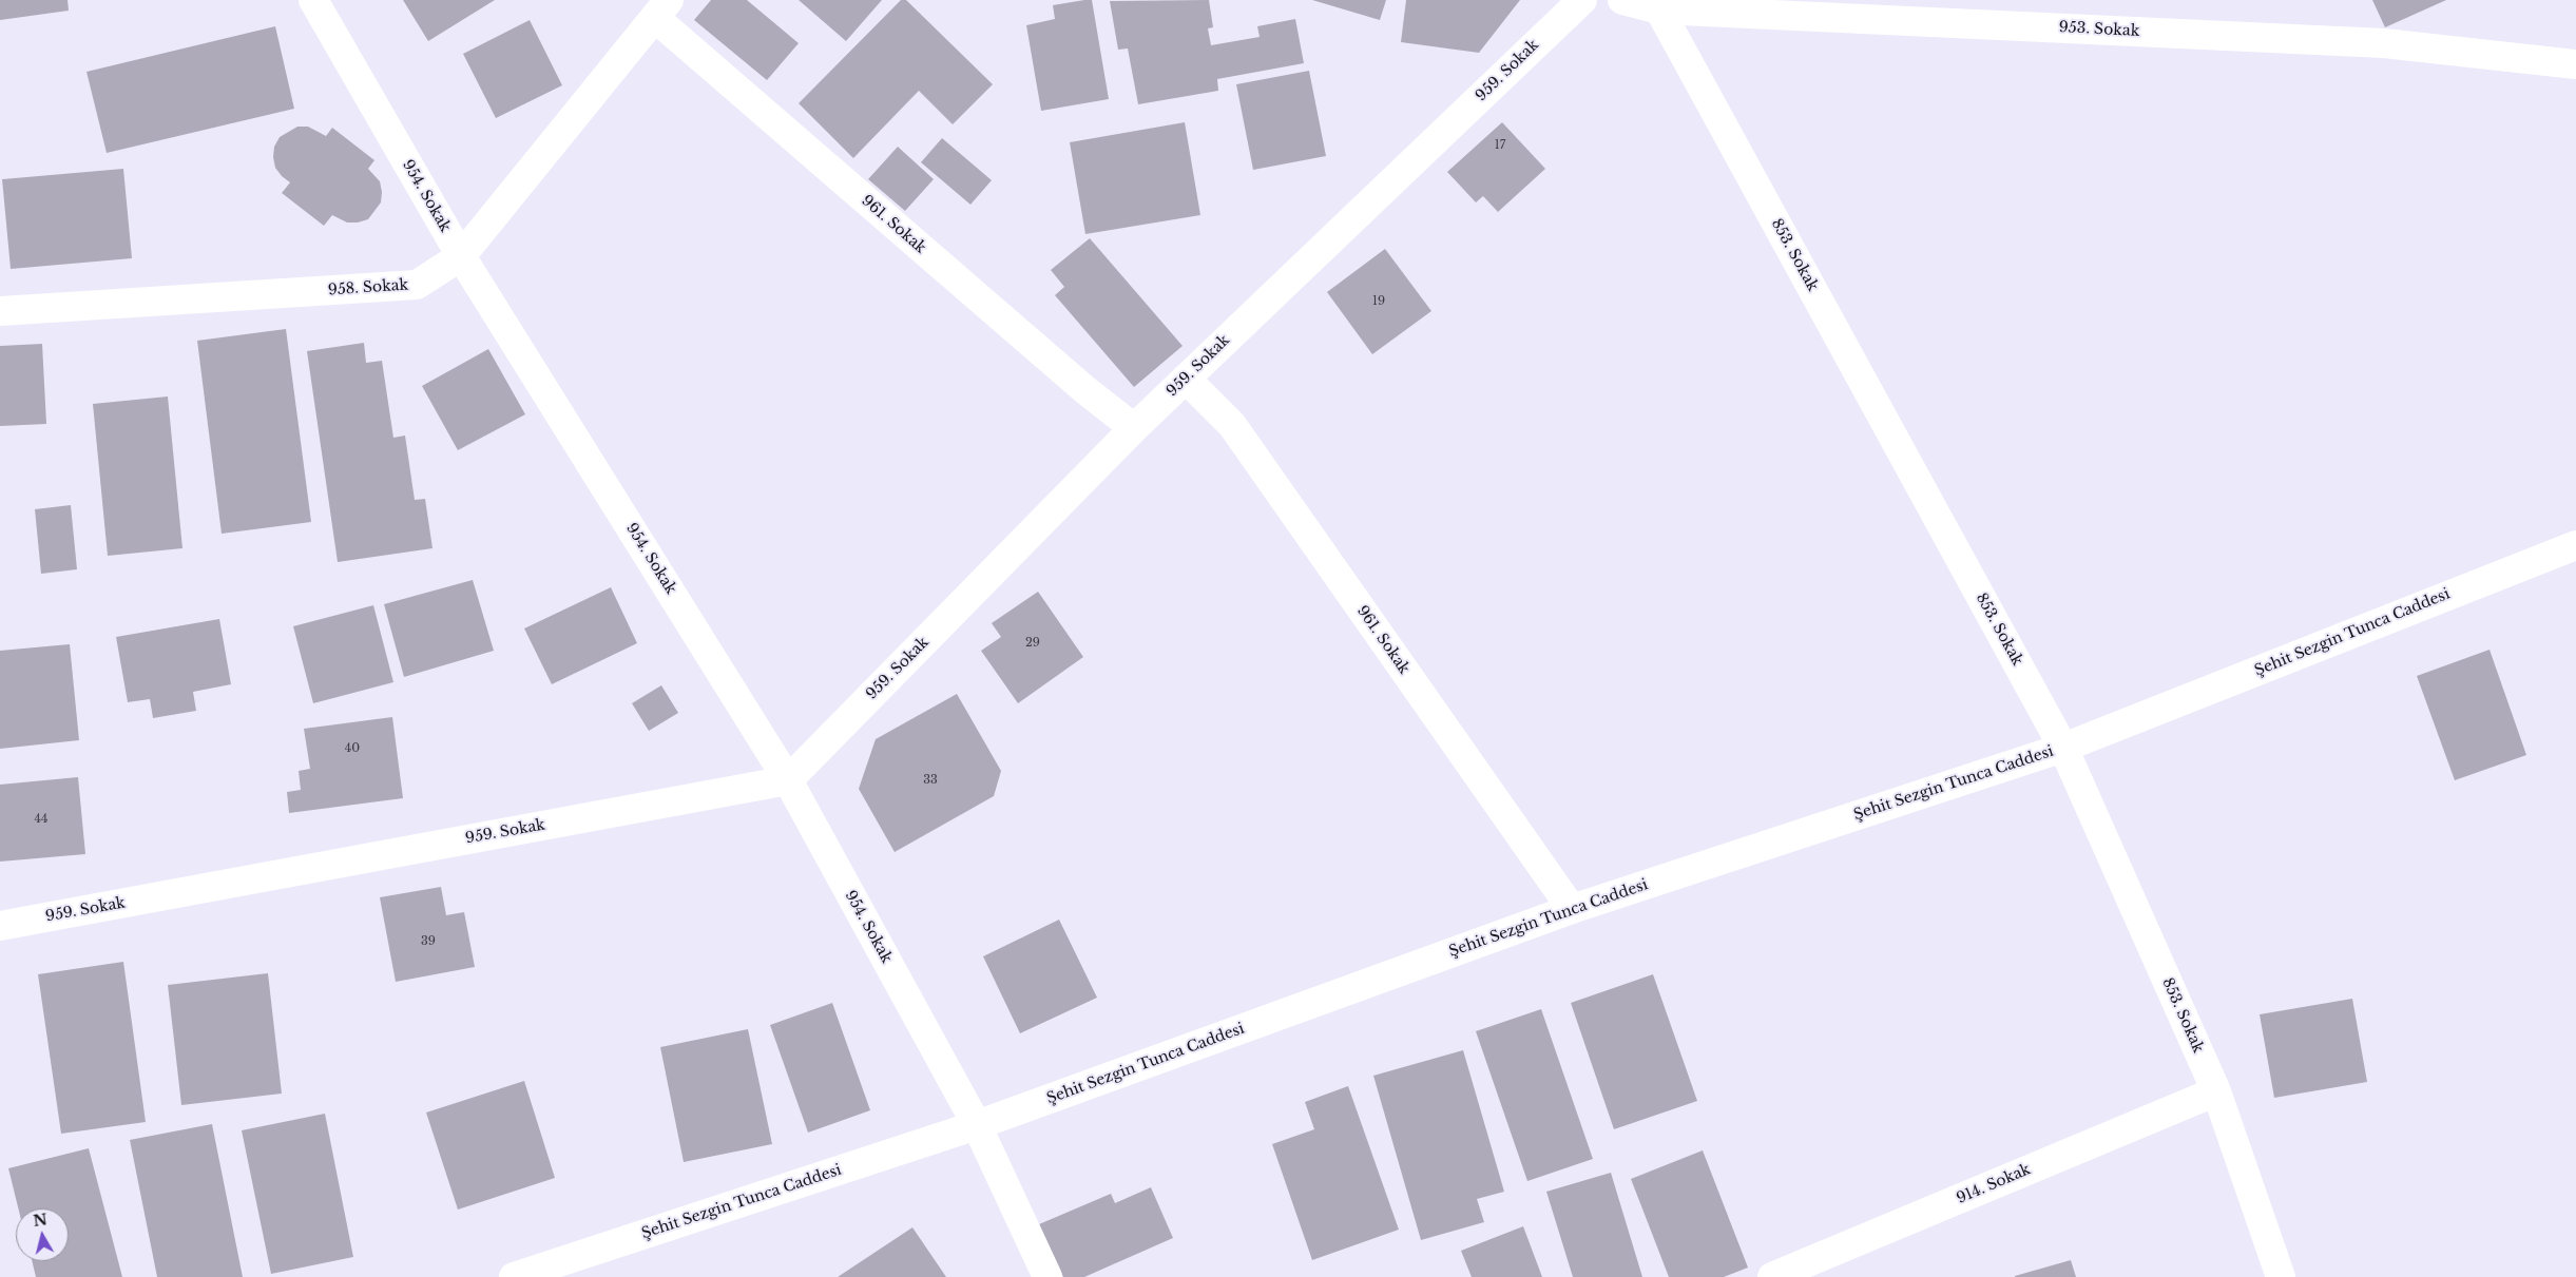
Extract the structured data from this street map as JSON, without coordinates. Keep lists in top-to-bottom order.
{
  "streets": {
    "street": [
      "953. Sokak",
      "959. Sokak",
      "954. Sokak",
      "961. Sokak",
      "853. Sokak",
      "958. Sokak",
      "Şehit Sezgin Tunca Caddesi",
      "914. Sokak"
    ]
  },
  "crossings": [
    ["953. Sokak", "853. Sokak"],
    ["959. Sokak", "954. Sokak"],
    ["959. Sokak", "961. Sokak"],
    ["954. Sokak", "958. Sokak"],
    ["954. Sokak", "Şehit Sezgin Tunca Caddesi"],
    ["961. Sokak", "958. Sokak"],
    ["961. Sokak", "Şehit Sezgin Tunca Caddesi"],
    ["853. Sokak", "Şehit Sezgin Tunca Caddesi"],
    ["853. Sokak", "914. Sokak"]
  ],
  "house_numbers": [
    "17",
    "19",
    "29",
    "40",
    "33",
    "44",
    "39"
  ],
  "north": "top"
}
